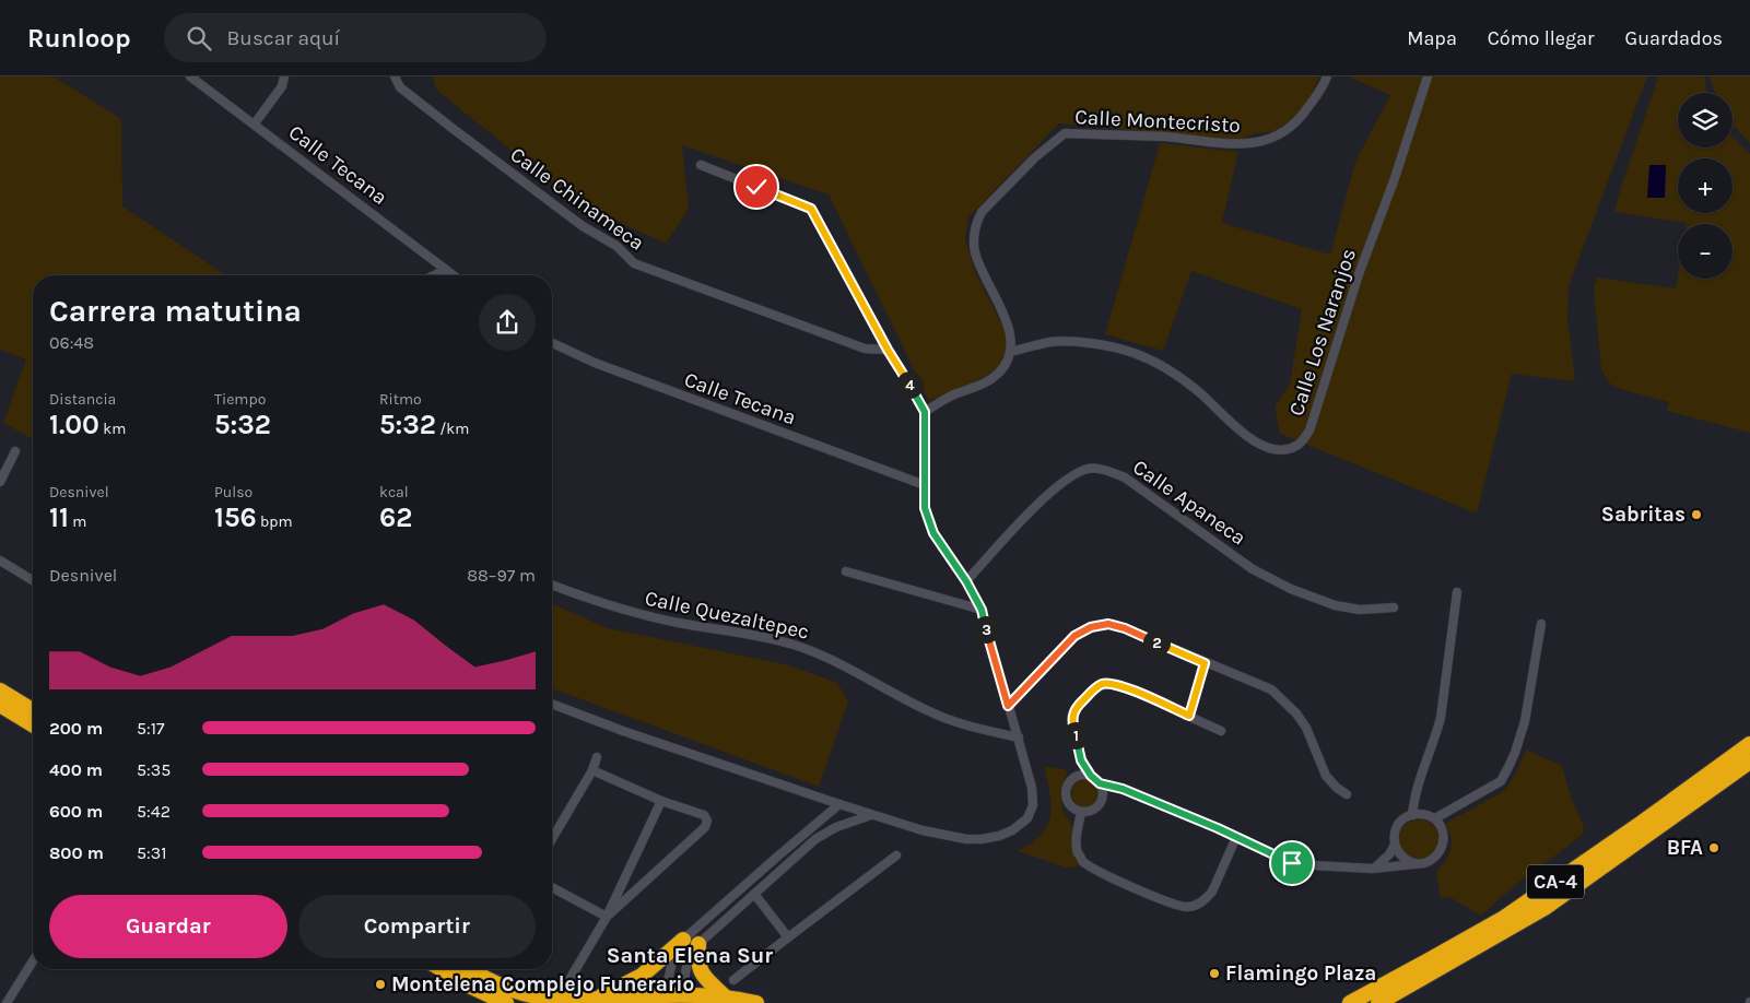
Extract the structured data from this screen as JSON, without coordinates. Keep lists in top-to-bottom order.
{
  "streets": {
    "highway": ["CA-4"],
    "street": [
      "Calle Montecristo",
      "Calle Tecana",
      "Calle Chinameca",
      "Calle Los Naranjos",
      "Calle Apaneca",
      "Calle Quezaltepec"
    ]
  },
  "crossings": [
    ["Calle Montecristo", "Calle Los Naranjos"]
  ],
  "districts": ["Santa Elena Sur"],
  "places": [
    "Sabritas",
    "BFA",
    "Flamingo Plaza",
    "Montelena Complejo Funerario"
  ],
  "page": {
    "header": "Runloop",
    "search": "Buscar aquí",
    "nav": ["Mapa", "Cómo llegar", "Guardados"],
    "map_buttons": ["+", "−"],
    "heading": ["Carrera matutina", "06:48"],
    "stats": [
      ["Distancia", "1.00 km"],
      ["Tiempo", "5:32"],
      ["Ritmo", "5:32 /km"],
      ["Desnivel", "11 m"],
      ["Pulso", "156 bpm"],
      ["kcal", "62"]
    ],
    "pins": [
      "4",
      "3",
      "2",
      "1"
    ],
    "chart": ["Desnivel", "88–97 m"],
    "list": [
      {
        "name": "200 m",
        "note": "5:17"
      },
      {
        "name": "400 m",
        "note": "5:35"
      },
      {
        "name": "600 m",
        "note": "5:42"
      },
      {
        "name": "800 m",
        "note": "5:31"
      }
    ],
    "buttons": ["Guardar", "Compartir"]
  }
}
